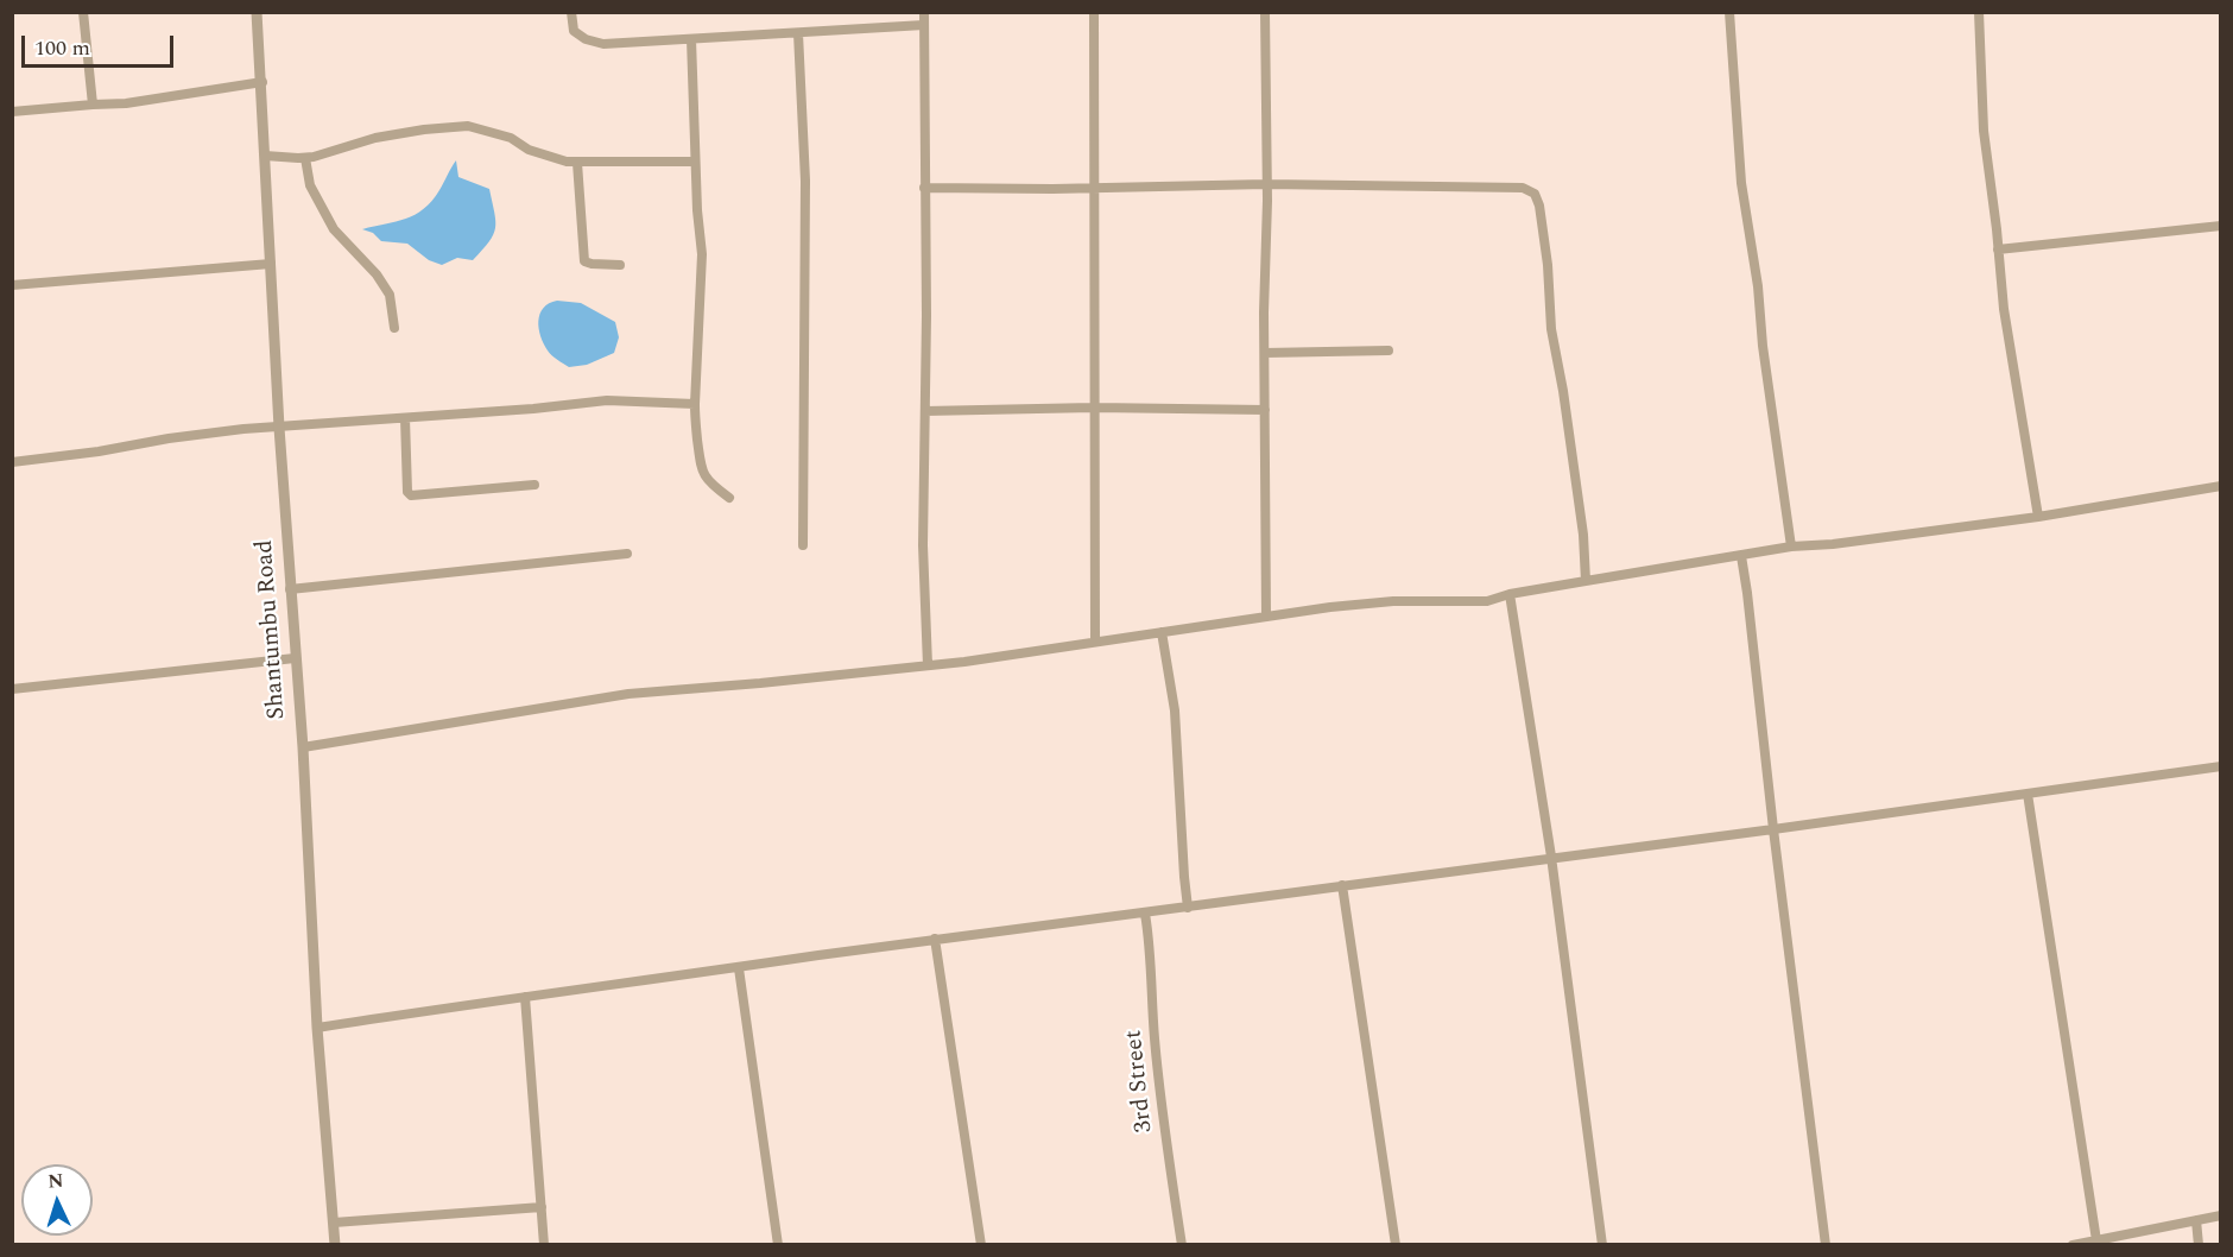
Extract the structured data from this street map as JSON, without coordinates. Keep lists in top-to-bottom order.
{
  "streets": {
    "street": ["Shantumbu Road", "3rd Street"]
  },
  "scale_bar": "100 m",
  "north": "top"
}
